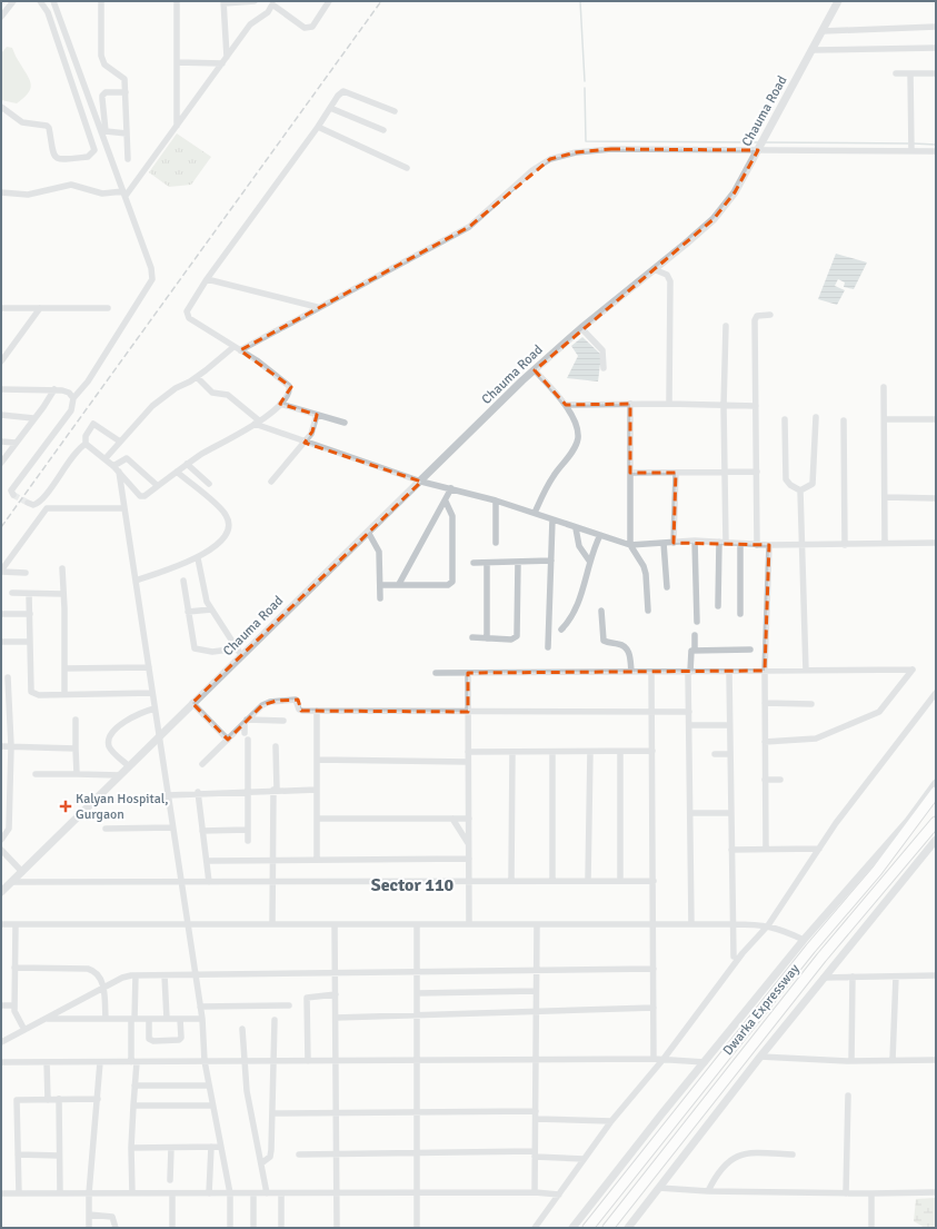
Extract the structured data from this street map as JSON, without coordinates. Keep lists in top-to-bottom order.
{
  "streets": {
    "highway": ["Dwarka Expressway"],
    "street": ["Chauma Road"]
  },
  "districts": ["Sector 110"],
  "places": {
    "health": ["Kalyan Hospital, Gurgaon"]
  }
}
